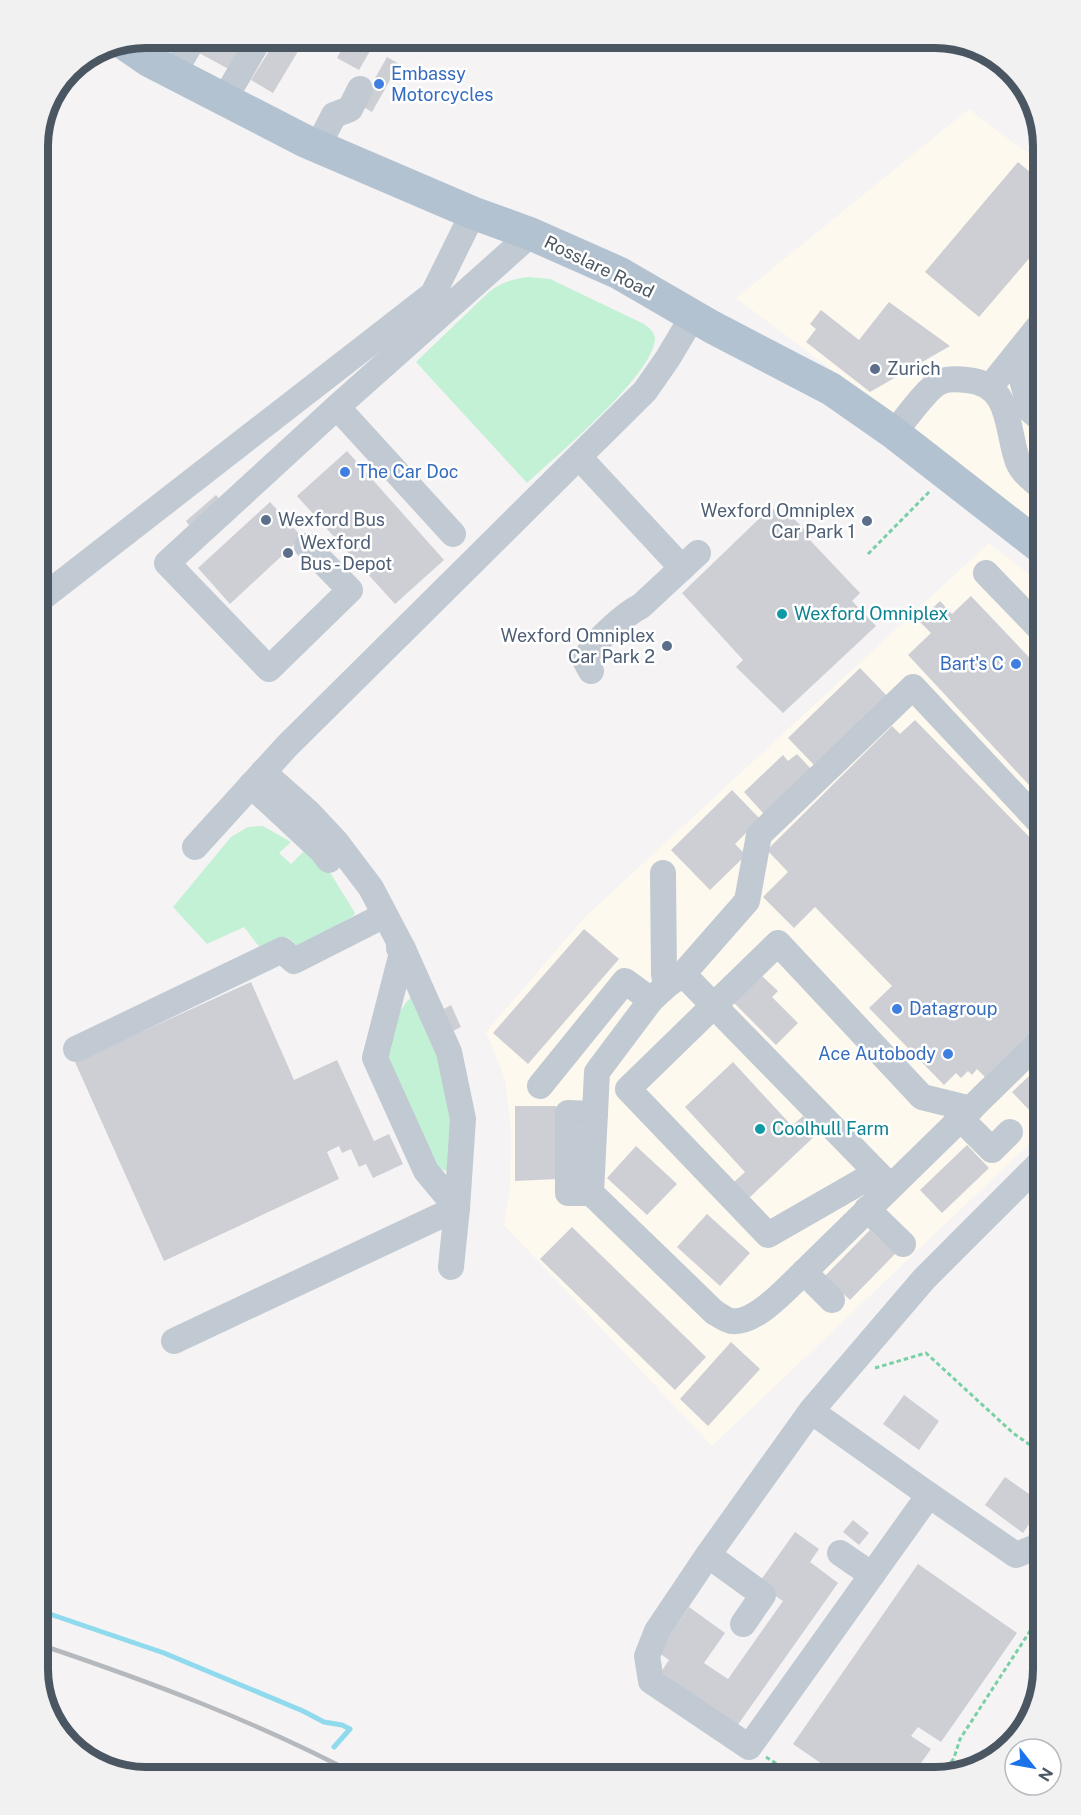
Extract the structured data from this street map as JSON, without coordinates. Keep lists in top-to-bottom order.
{
  "streets": {
    "main road": ["Rosslare Road"]
  },
  "places": [
    "Embassy Motorcycles",
    "Zurich",
    "The Car Doc",
    "Wexford Bus",
    "Wexford Omniplex Car Park 1",
    "Wexford Bus - Depot",
    "Wexford Omniplex",
    "Wexford Omniplex Car Park 2",
    "Bart's C",
    "Datagroup",
    "Ace Autobody",
    "Coolhull Farm"
  ],
  "north": "bottom right"
}
